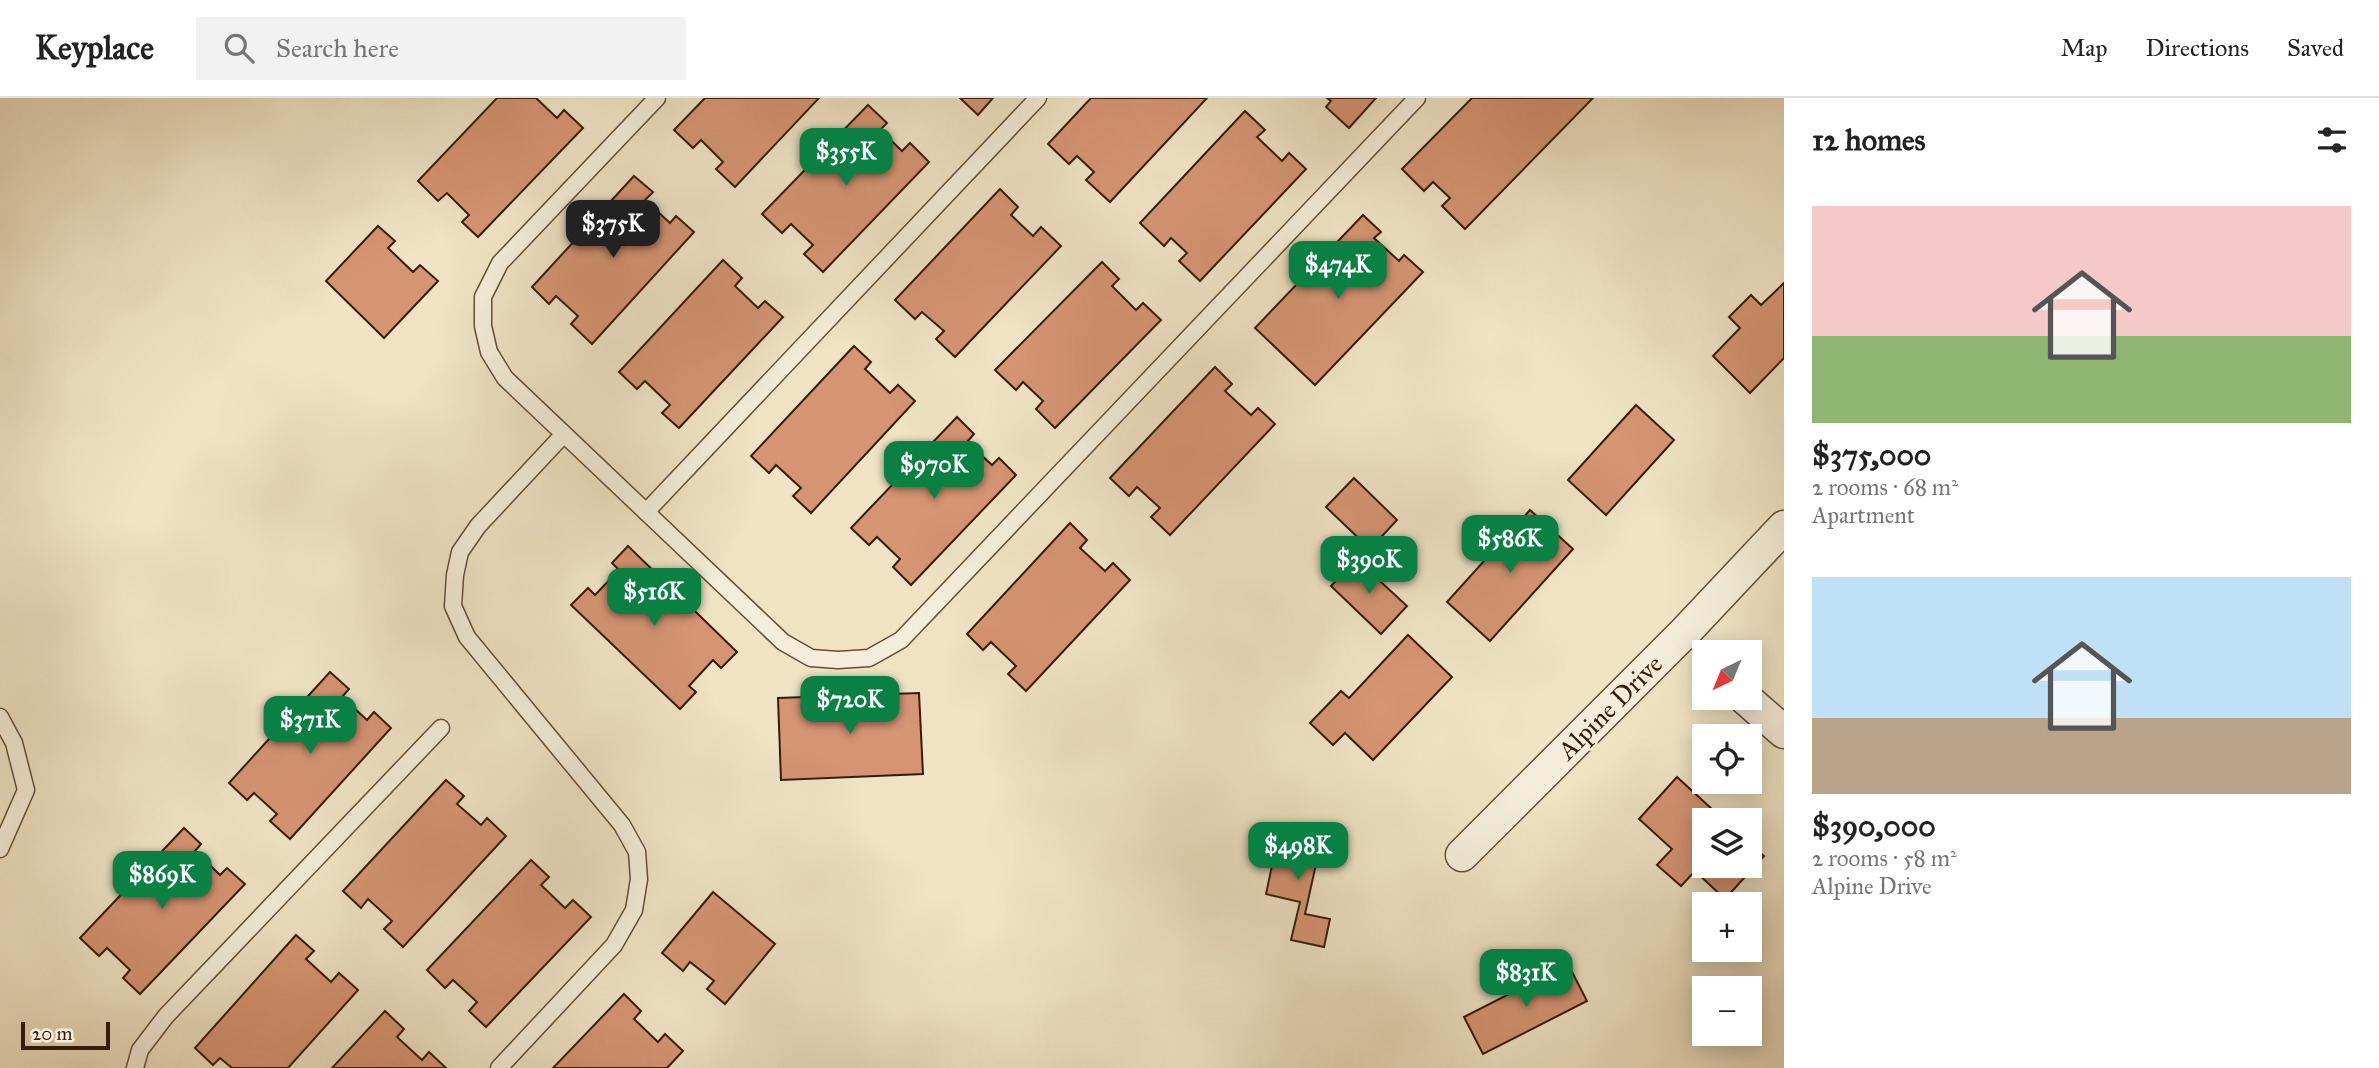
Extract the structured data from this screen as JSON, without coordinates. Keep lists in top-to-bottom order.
{
  "streets": {
    "street": ["Alpine Drive"]
  },
  "scale_bar": "20 m",
  "north": "bottom left",
  "page": {
    "header": "Keyplace",
    "search": "Search here",
    "nav": ["Map", "Directions", "Saved"],
    "heading": "12 homes",
    "price": [
      "$355K",
      "$375K",
      "$474K",
      "$970K",
      "$586K",
      "$390K",
      "$516K",
      "$720K",
      "$371K",
      "$498K",
      "$869K",
      "$831K"
    ],
    "list": [
      {
        "name": "$375,000",
        "note": "2 rooms · 68 m² · Apartment"
      },
      {
        "name": "$390,000",
        "note": "2 rooms · 58 m² · Alpine Drive"
      }
    ],
    "map_buttons": ["+", "−"],
    "scale": "20 m"
  }
}
